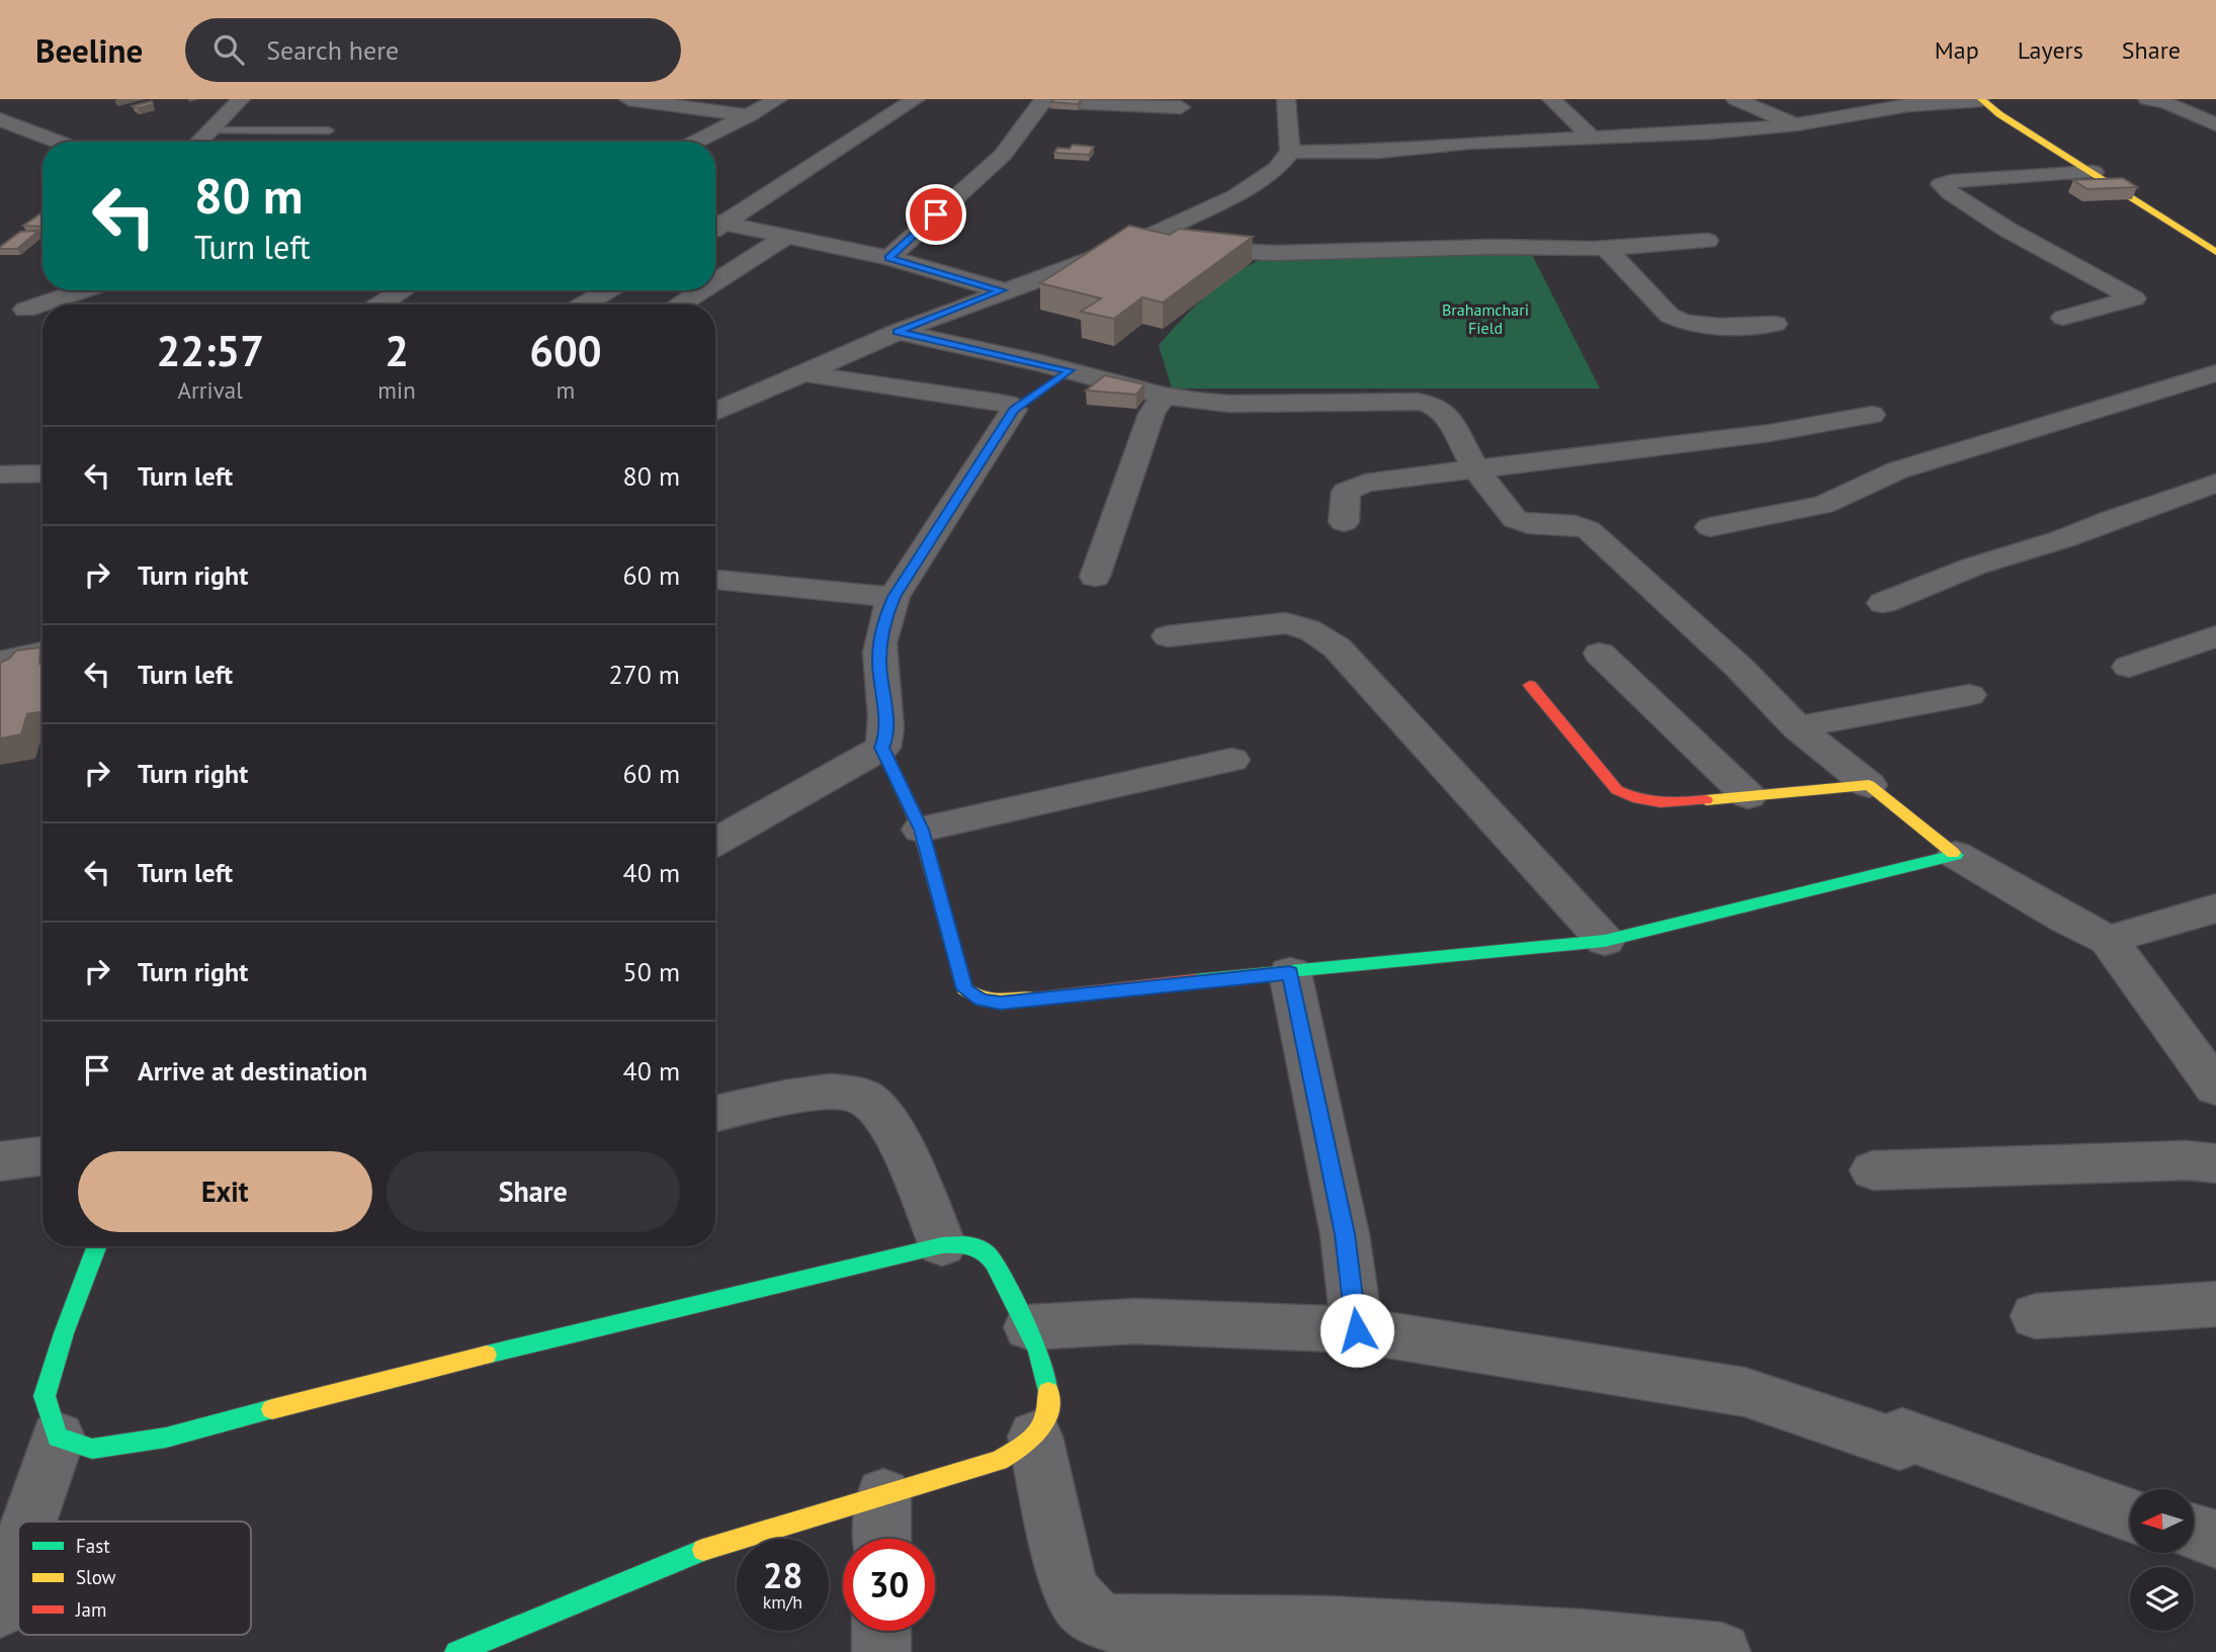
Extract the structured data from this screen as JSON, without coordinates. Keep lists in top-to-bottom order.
{
  "parks": ["Brahamchari Field"],
  "legend": ["Fast", "Slow", "Jam"],
  "north": "left",
  "page": {
    "header": "Beeline",
    "search": "Search here",
    "nav": ["Map", "Layers", "Share"],
    "turn": ["80 m", "Turn left"],
    "eta": [
      "22:57",
      "Arrival",
      "2",
      "min",
      "600",
      "m"
    ],
    "list": [
      {
        "name": "Turn left",
        "value": "80 m"
      },
      {
        "name": "Turn right",
        "value": "60 m"
      },
      {
        "name": "Turn left",
        "value": "270 m"
      },
      {
        "name": "Turn right",
        "value": "60 m"
      },
      {
        "name": "Turn left",
        "value": "40 m"
      },
      {
        "name": "Turn right",
        "value": "50 m"
      },
      {
        "name": "Arrive at destination",
        "value": "40 m"
      }
    ],
    "buttons": ["Exit", "Share"],
    "speed": "28 km/h",
    "limit": "30"
  }
}
